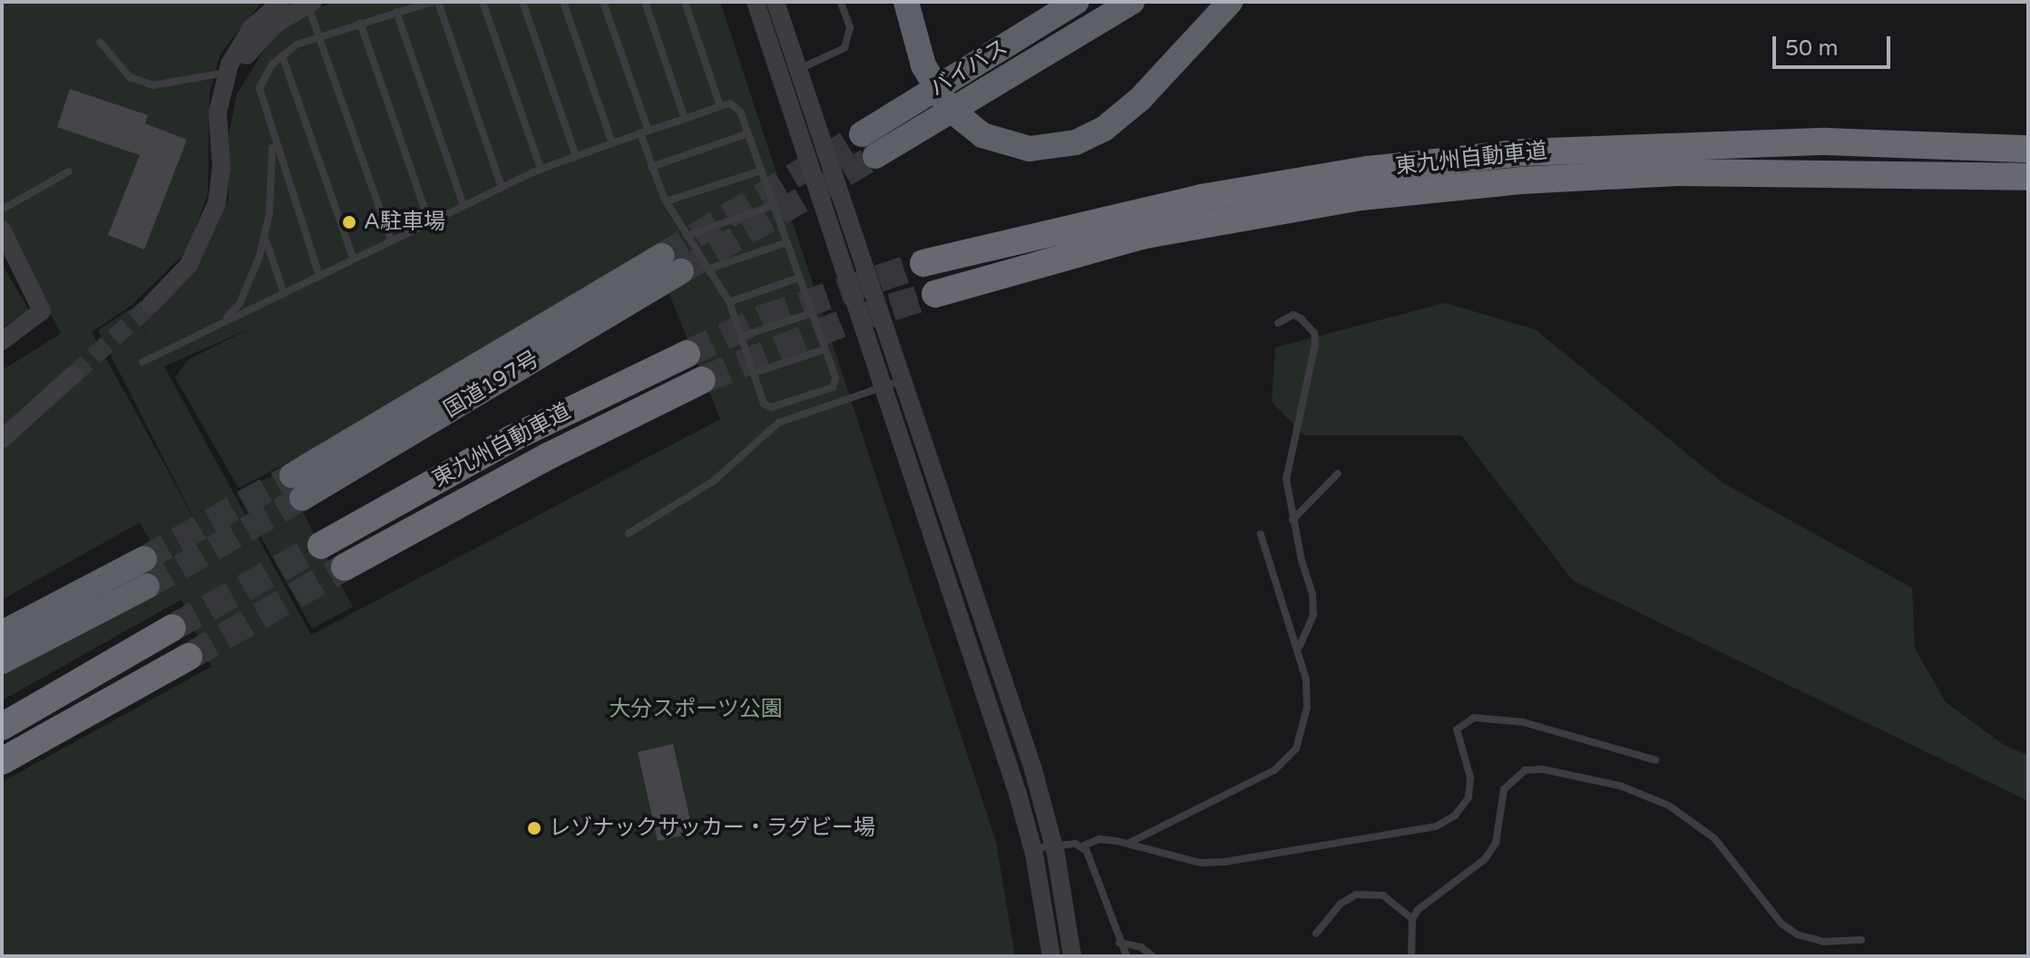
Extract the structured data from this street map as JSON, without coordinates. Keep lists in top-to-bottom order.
{
  "streets": {
    "highway": ["バイパス", "東九州自動車道", "国道197号"]
  },
  "parks": ["大分スポーツ公園"],
  "places": ["A駐車場", "レゾナックサッカー・ラグビー場"],
  "scale_bar": "50 m"
}
